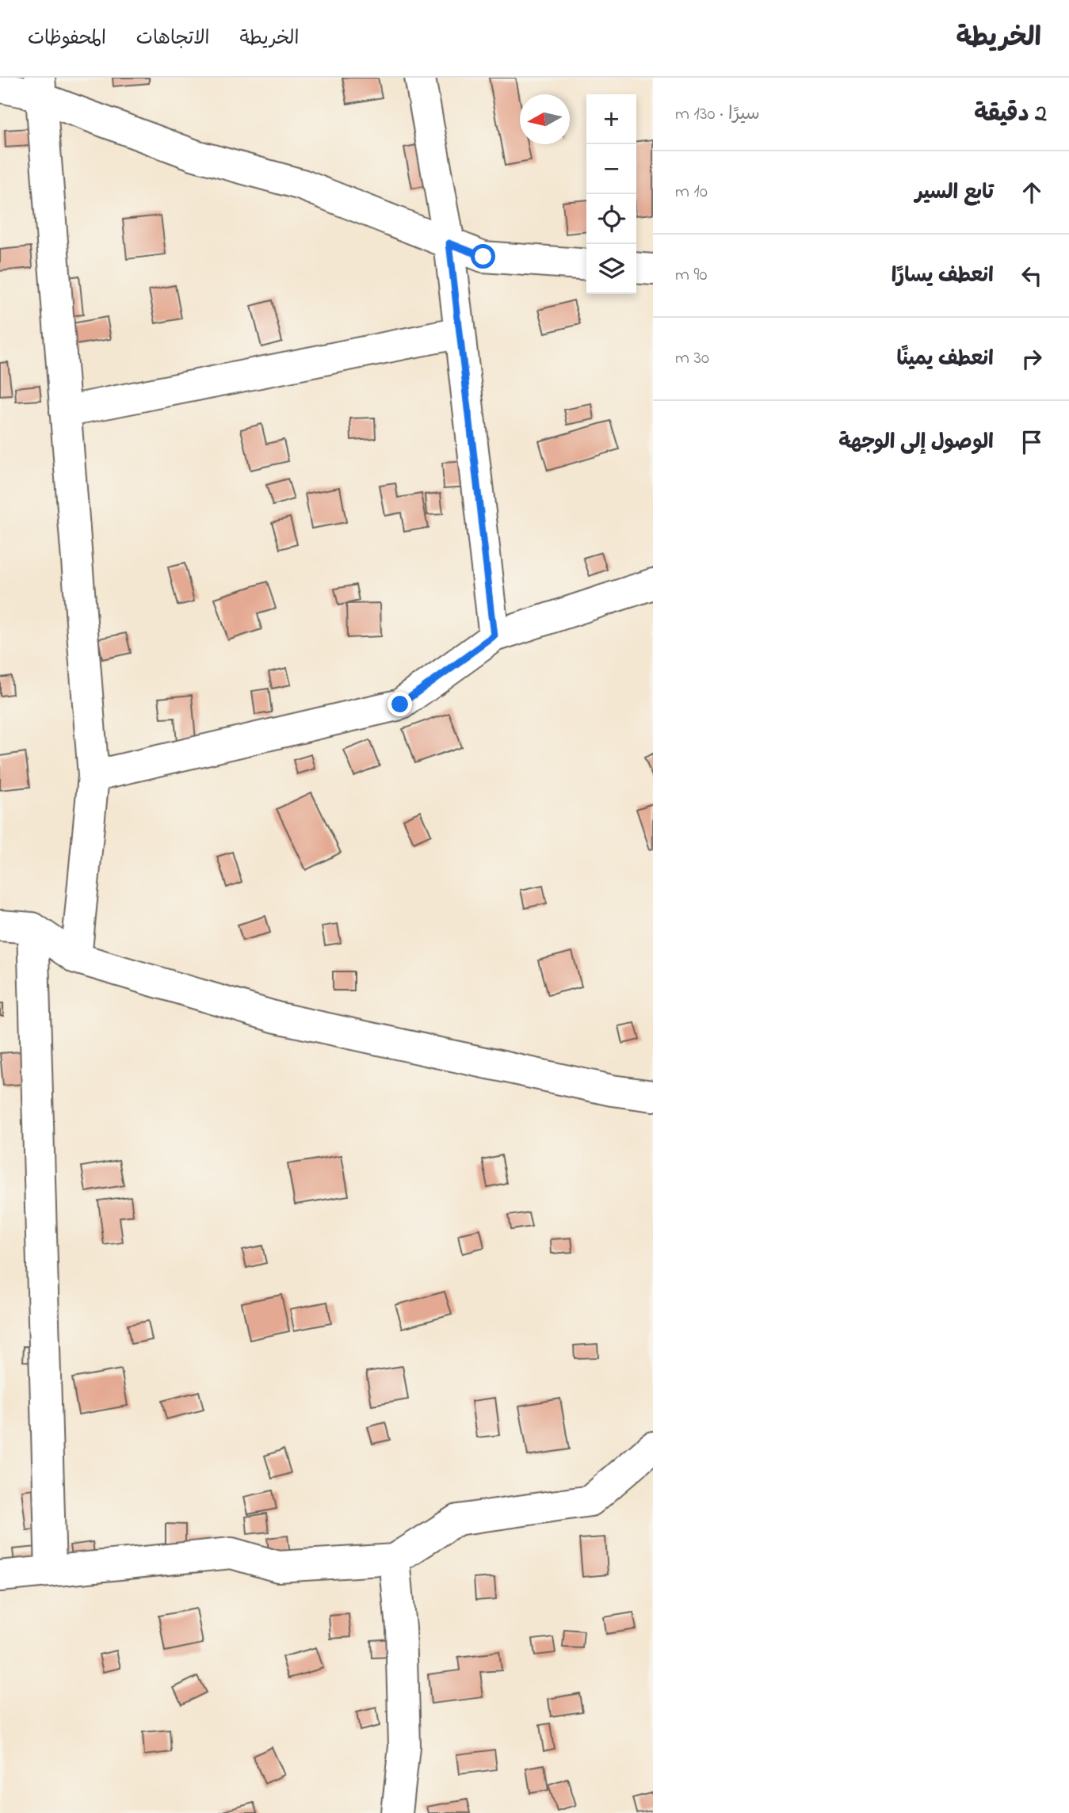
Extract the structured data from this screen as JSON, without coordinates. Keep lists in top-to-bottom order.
{
  "north": "left",
  "page": {
    "header": "الخريطة",
    "nav": ["الخريطة", "الاتجاهات", "المحفوظات"],
    "heading": ["2 دقيقة", "سيرًا · 130 m"],
    "map_buttons": ["+", "−"],
    "list": [
      ["تابع السير", "10 m"],
      ["انعطف يسارًا", "90 m"],
      ["انعطف يمينًا", "30 m"],
      "الوصول إلى الوجهة"
    ]
  }
}
